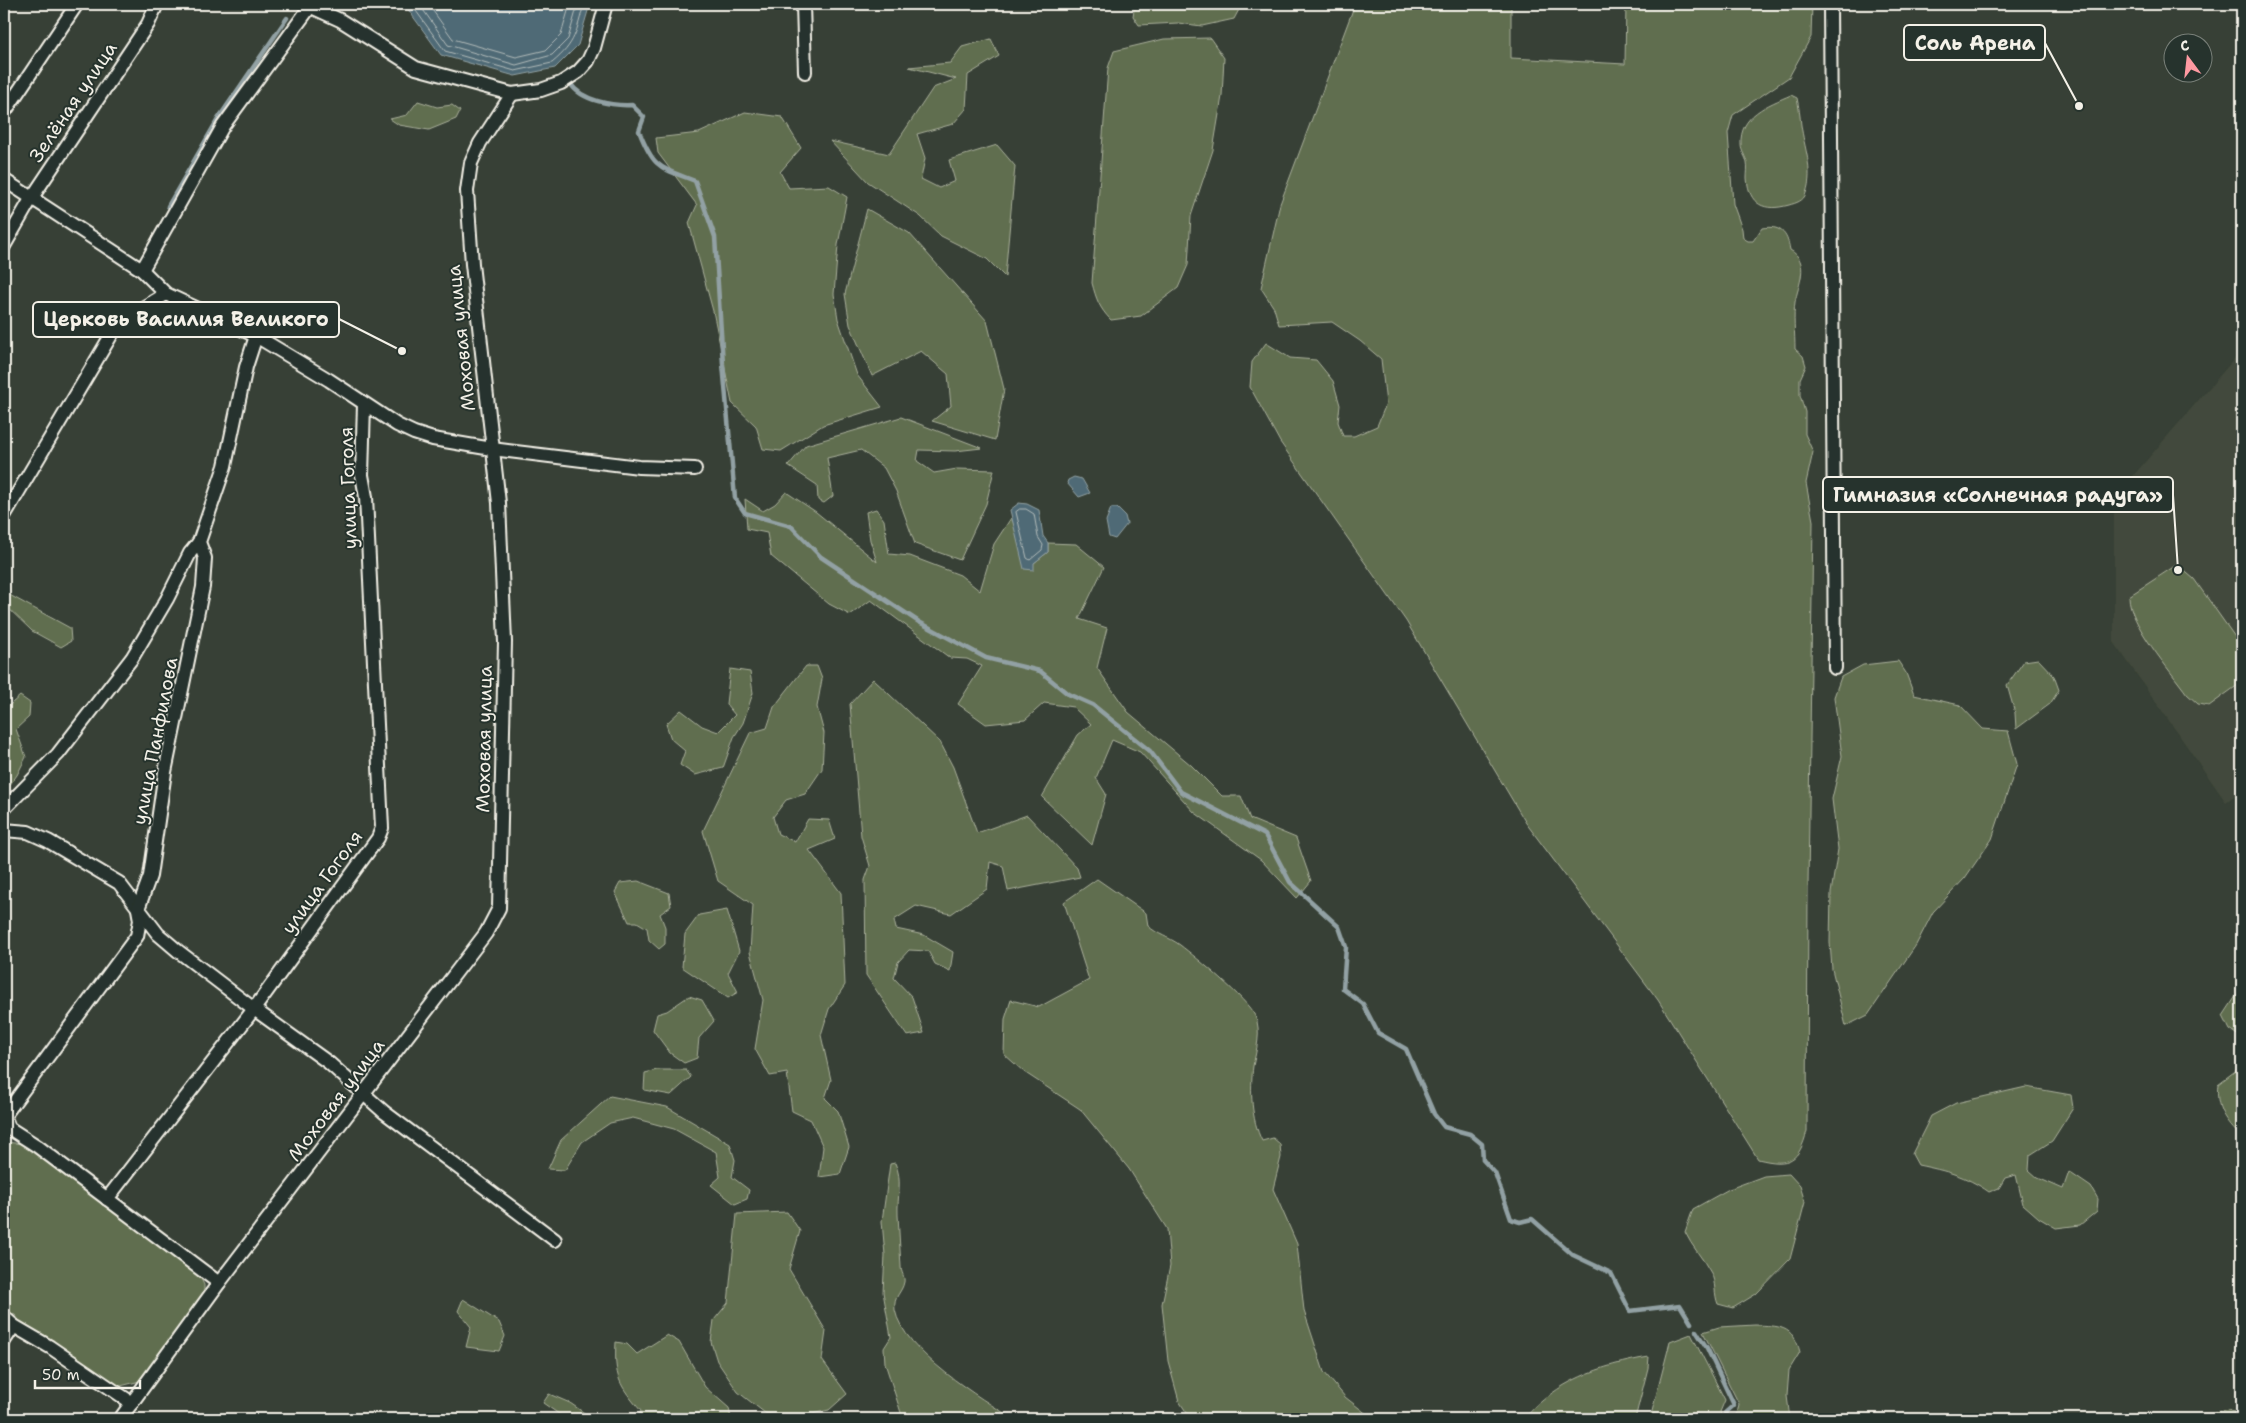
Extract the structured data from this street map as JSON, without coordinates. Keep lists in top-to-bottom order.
{
  "streets": {
    "street": [
      "Зелёная улица",
      "Моховая улица",
      "улица Гоголя",
      "улица Панфилова"
    ]
  },
  "places": ["Соль Арена", "Церковь Василия Великого", "Гимназия «Солнечная радуга»"],
  "scale_bar": "50 m",
  "north": "top"
}
